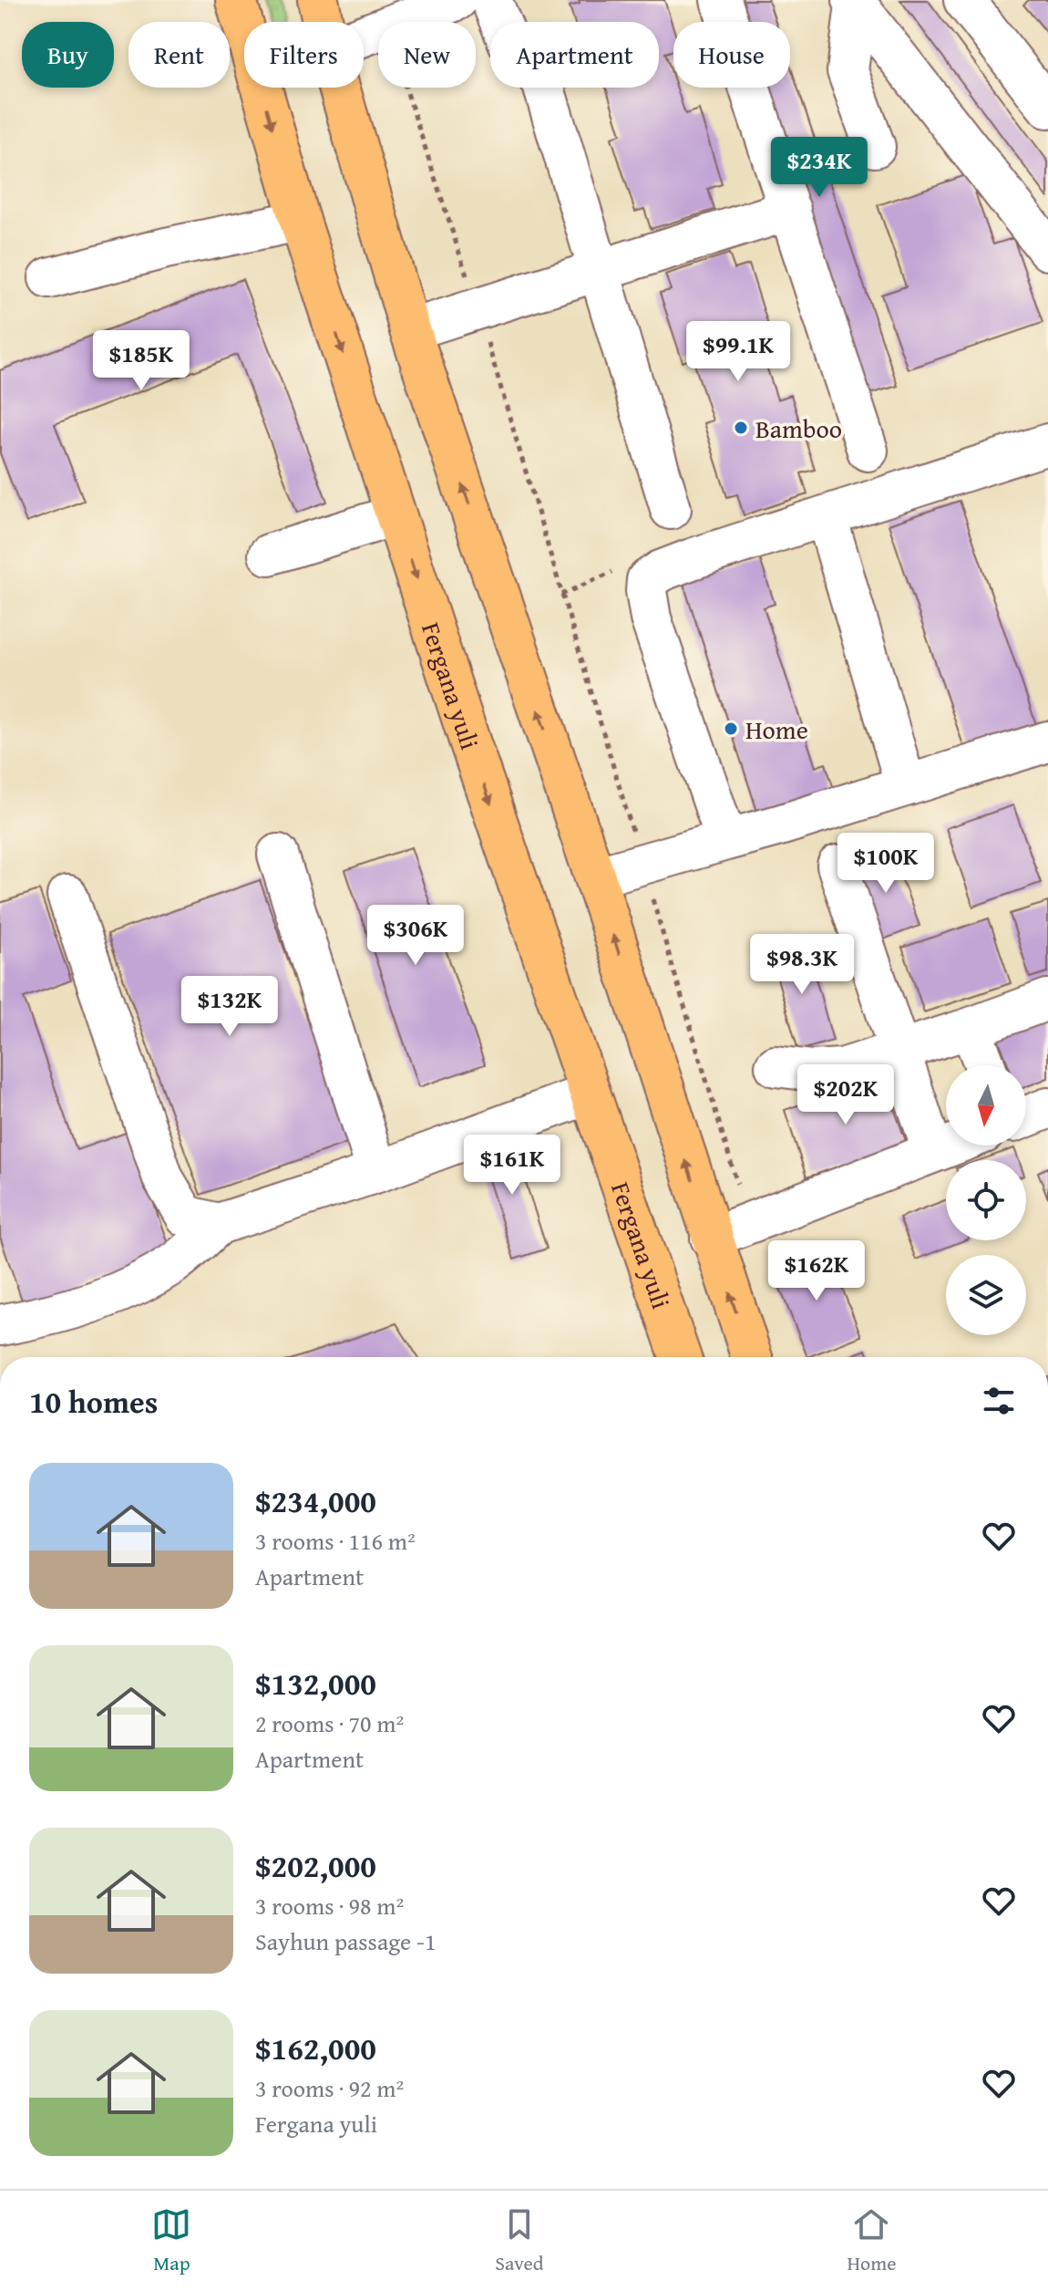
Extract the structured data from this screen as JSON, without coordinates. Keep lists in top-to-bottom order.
{
  "streets": {
    "main road": ["Fergana yuli"]
  },
  "places": ["Bamboo", "Home"],
  "north": "bottom",
  "page": {
    "chip": [
      "Buy",
      "Rent",
      "Filters",
      "New",
      "Apartment",
      "House"
    ],
    "price": [
      "$234K",
      "$99.1K",
      "$185K",
      "$100K",
      "$306K",
      "$98.3K",
      "$132K",
      "$202K",
      "$161K",
      "$162K"
    ],
    "heading": "10 homes",
    "list": [
      {
        "name": "$234,000",
        "note": "3 rooms · 116 m² · Apartment"
      },
      {
        "name": "$132,000",
        "note": "2 rooms · 70 m² · Apartment"
      },
      {
        "name": "$202,000",
        "note": "3 rooms · 98 m² · Sayhun passage -1"
      },
      {
        "name": "$162,000",
        "note": "3 rooms · 92 m² · Fergana yuli"
      }
    ],
    "tabs": ["Map", "Saved", "Home"]
  }
}
